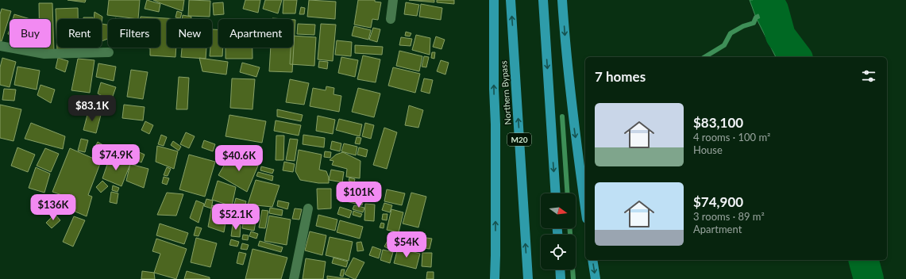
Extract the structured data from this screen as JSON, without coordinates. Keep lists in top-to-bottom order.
{
  "streets": {
    "highway": ["Northern Bypass", "M20"]
  },
  "north": "right",
  "page": {
    "chip": [
      "Buy",
      "Rent",
      "Filters",
      "New",
      "Apartment"
    ],
    "heading": "7 homes",
    "price": [
      "$83.1K",
      "$74.9K",
      "$40.6K",
      "$101K",
      "$136K",
      "$52.1K",
      "$54K"
    ],
    "list": [
      {
        "name": "$83,100",
        "note": "4 rooms · 100 m² · House"
      },
      {
        "name": "$74,900",
        "note": "3 rooms · 89 m² · Apartment"
      }
    ]
  }
}
